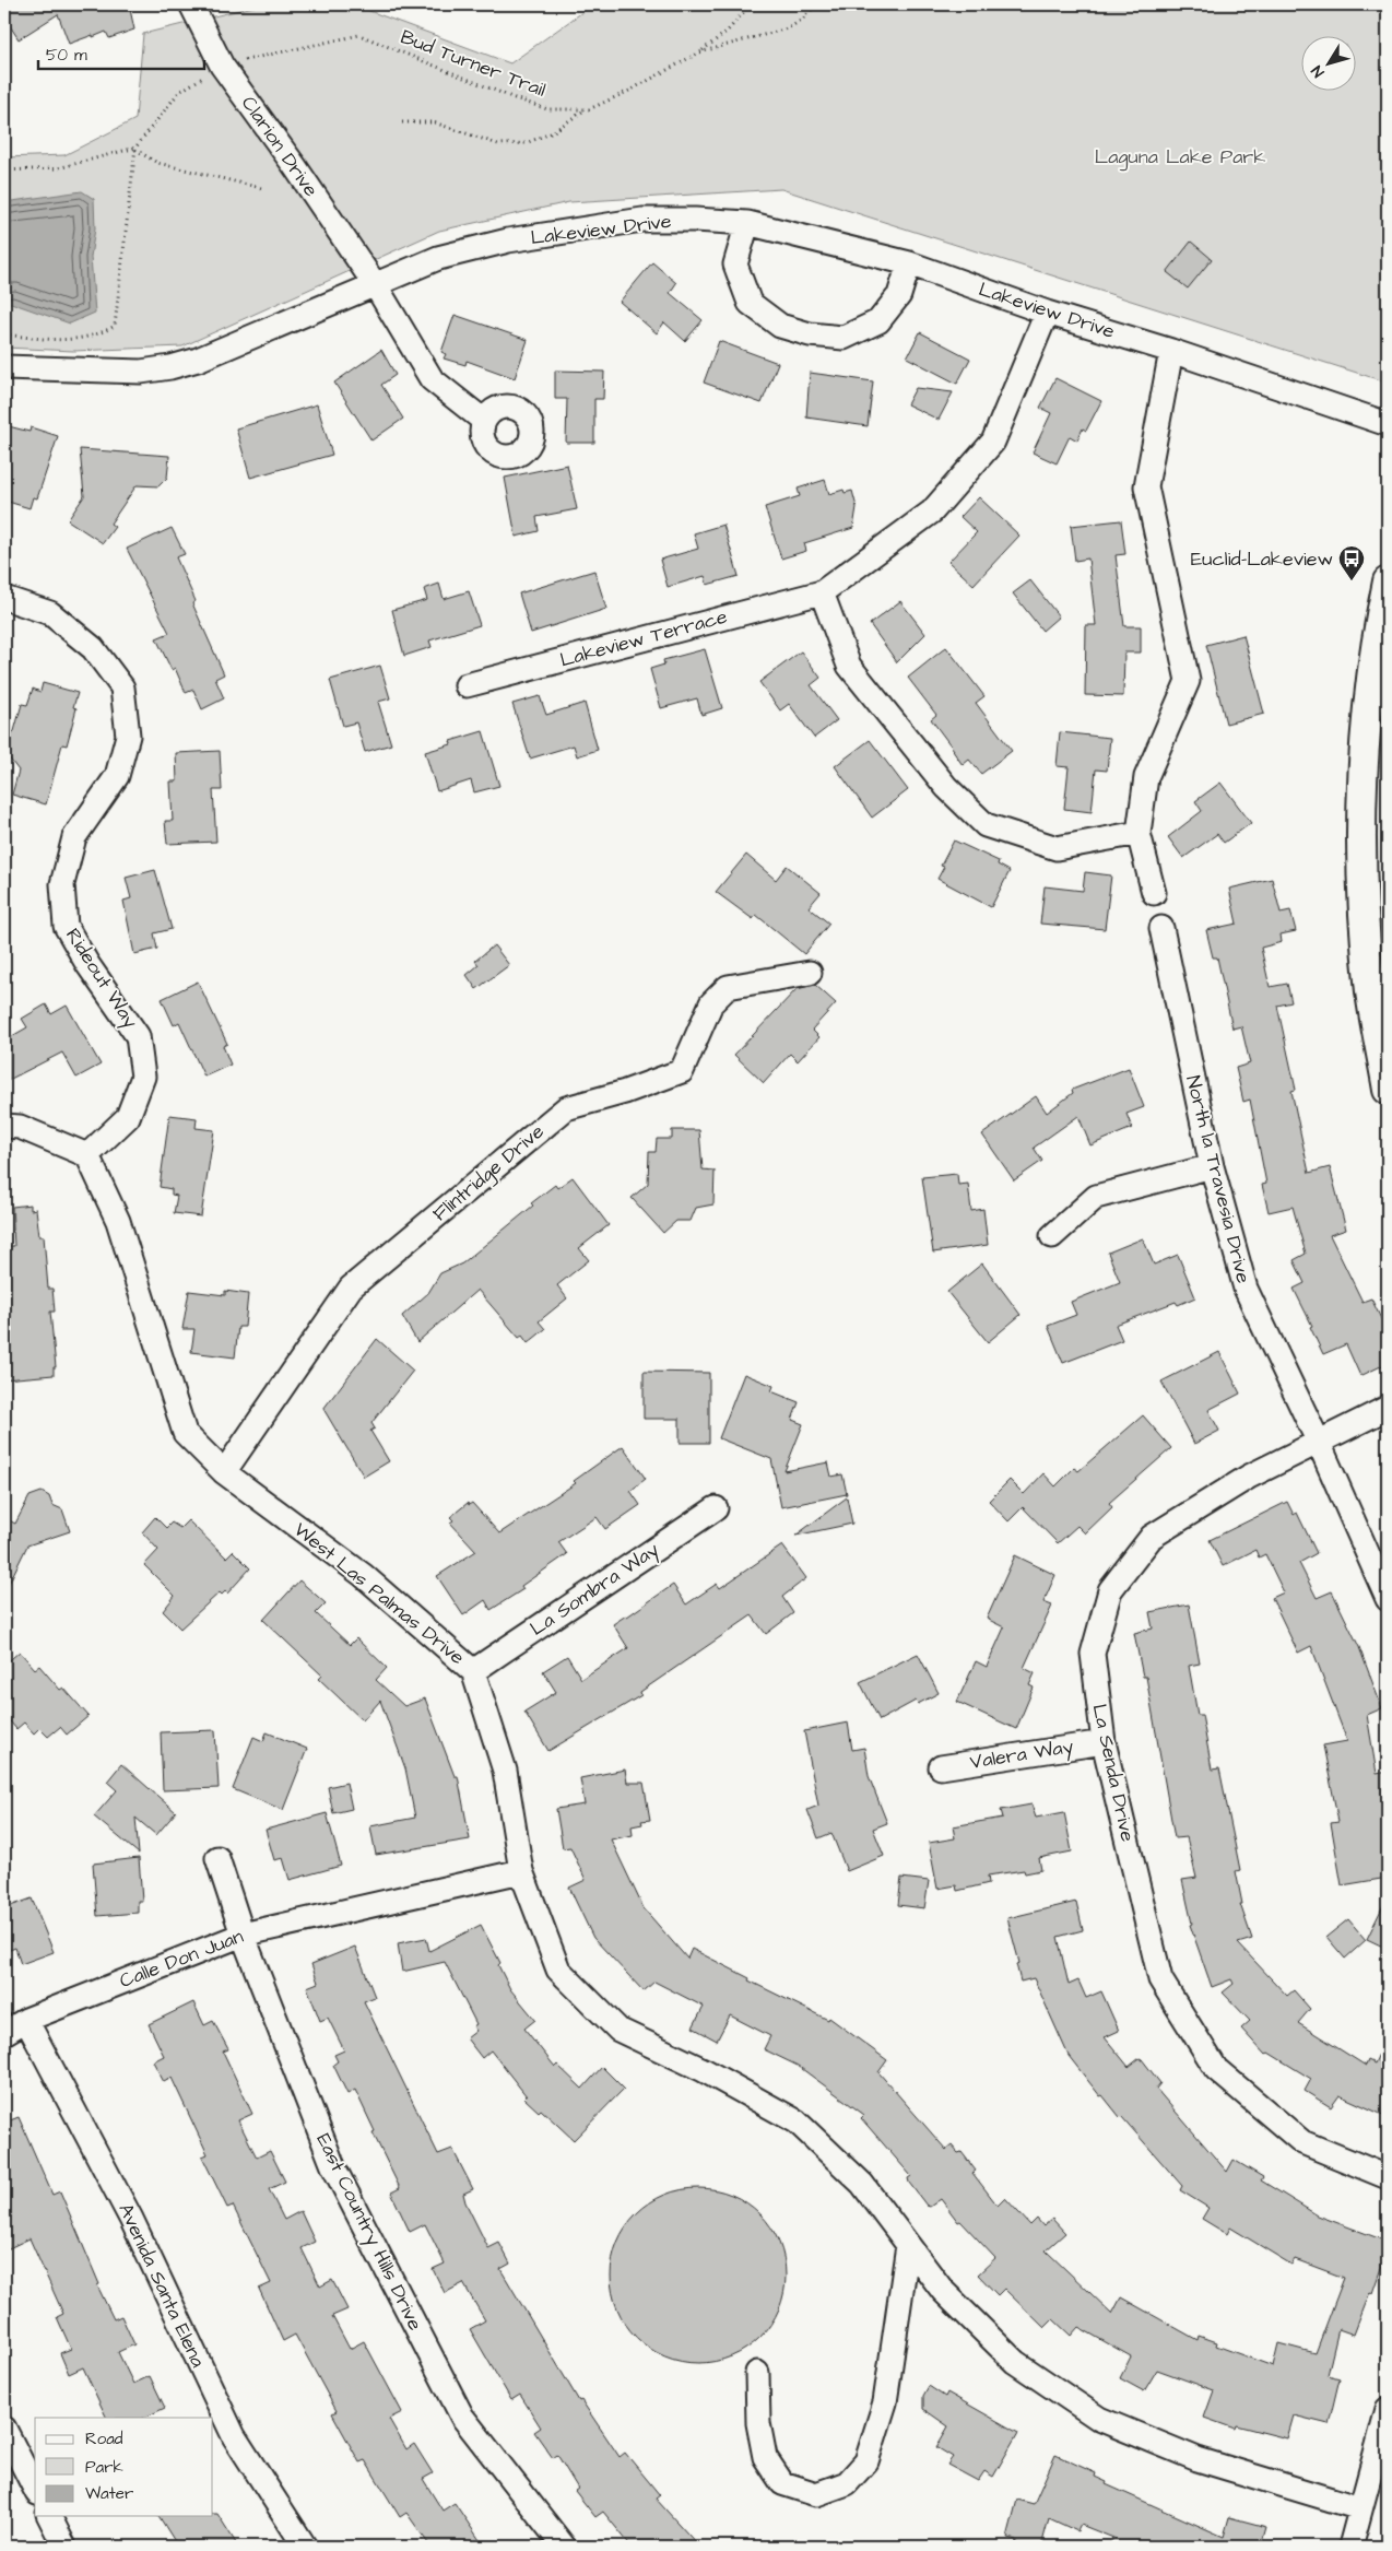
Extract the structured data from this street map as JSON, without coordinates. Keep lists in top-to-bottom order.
{
  "streets": {
    "street": [
      "Clarion Drive",
      "Lakeview Drive",
      "Lakeview Terrace",
      "Rideout Way",
      "Flintridge Drive",
      "North la Travesia Drive",
      "La Sombra Way",
      "West Las Palmas Drive",
      "Valera Way",
      "La Senda Drive",
      "Calle Don Juan",
      "East Country Hills Drive",
      "Avenida Santa Elena"
    ],
    "path": ["Bud Turner Trail"]
  },
  "crossings": [
    ["Bud Turner Trail", "Clarion Drive"],
    ["Clarion Drive", "Lakeview Drive"],
    ["Rideout Way", "West Las Palmas Drive"],
    ["Flintridge Drive", "West Las Palmas Drive"],
    ["North la Travesia Drive", "La Senda Drive"],
    ["La Sombra Way", "West Las Palmas Drive"],
    ["West Las Palmas Drive", "Calle Don Juan"],
    ["Valera Way", "La Senda Drive"],
    ["Calle Don Juan", "East Country Hills Drive"],
    ["Calle Don Juan", "Avenida Santa Elena"]
  ],
  "parks": ["Laguna Lake Park"],
  "places": {
    "bus stop": ["Euclid-Lakeview"]
  },
  "legend": ["Road", "Park", "Water"],
  "scale_bar": "50 m",
  "north": "bottom left"
}
